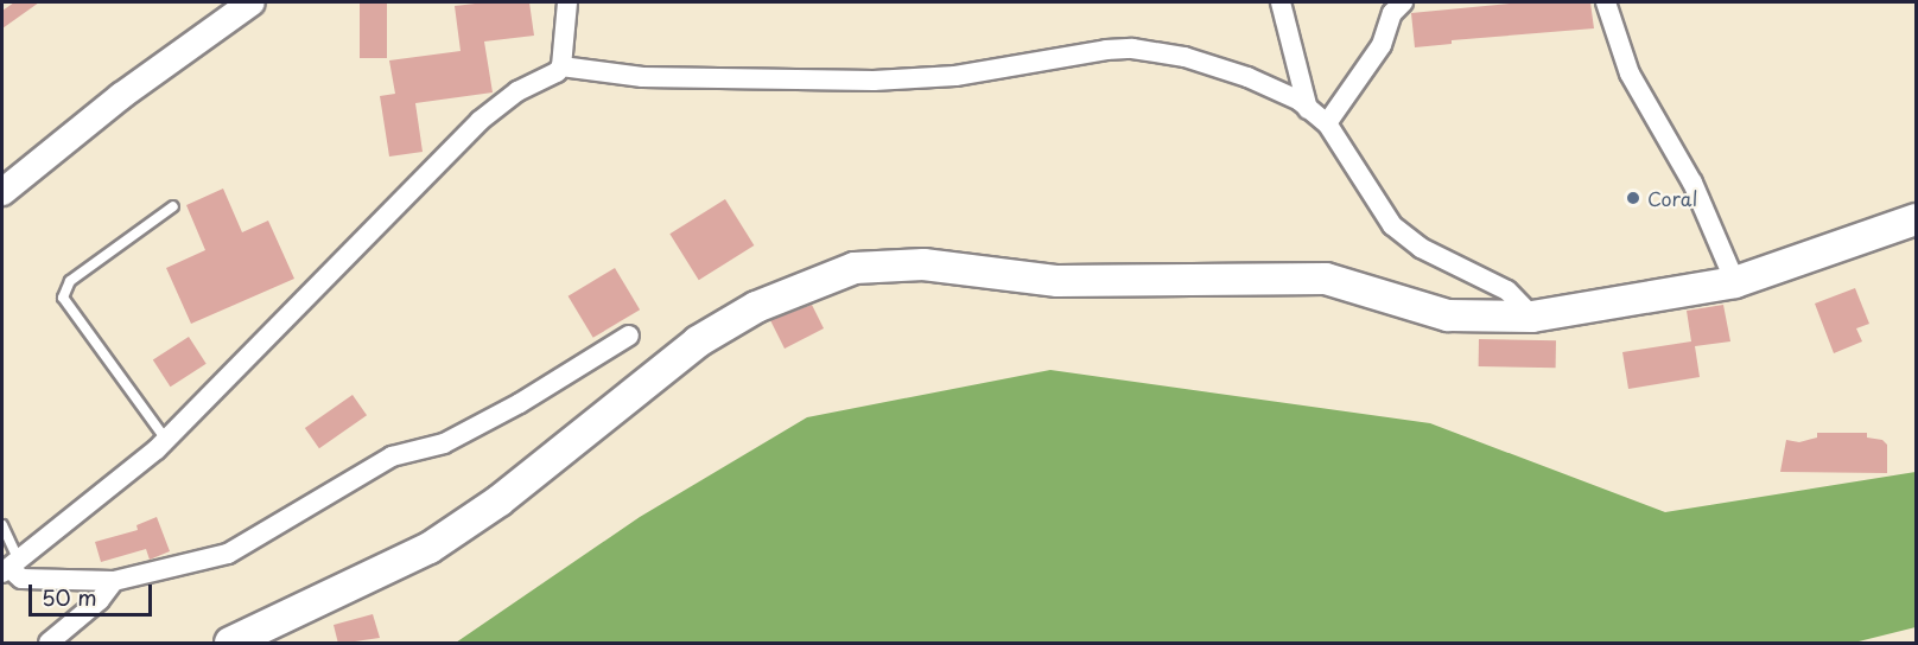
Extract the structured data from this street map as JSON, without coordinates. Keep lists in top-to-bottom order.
{
  "places": ["Coral"],
  "scale_bar": "50 m"
}
